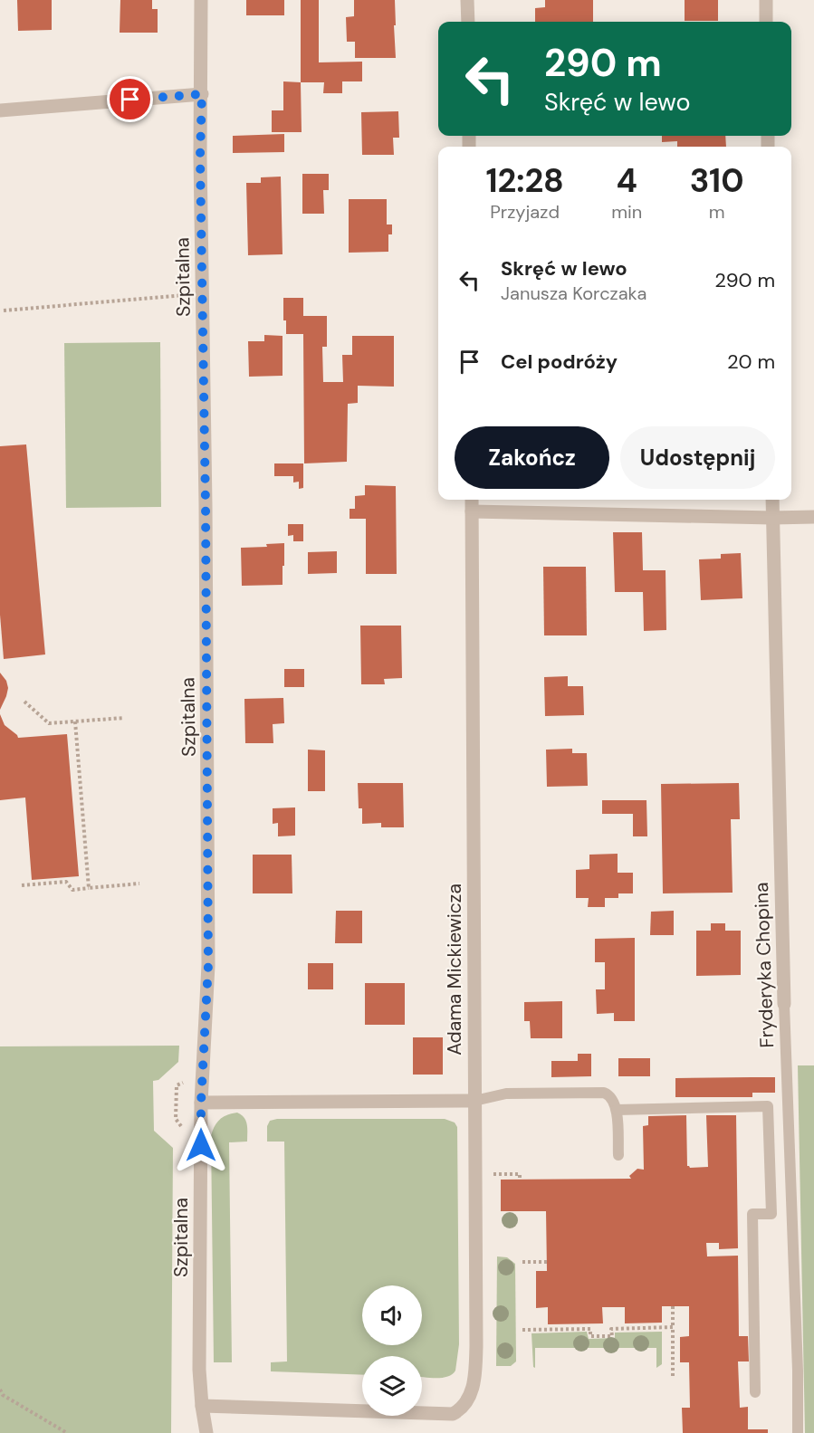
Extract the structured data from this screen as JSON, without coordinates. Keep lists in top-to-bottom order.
{
  "streets": {
    "street": ["Szpitalna", "Fryderyka Chopina", "Adama Mickiewicza"]
  },
  "crossings": [
    ["Szpitalna", "Adama Mickiewicza"]
  ],
  "page": {
    "turn": ["290 m", "Skręć w lewo"],
    "eta": [
      "12:28",
      "Przyjazd",
      "4",
      "min",
      "310",
      "m"
    ],
    "list": [
      {
        "name": "Skręć w lewo",
        "note": "Janusza Korczaka",
        "value": "290 m"
      },
      {
        "name": "Cel podróży",
        "value": "20 m"
      }
    ],
    "buttons": ["Zakończ", "Udostępnij"]
  }
}
